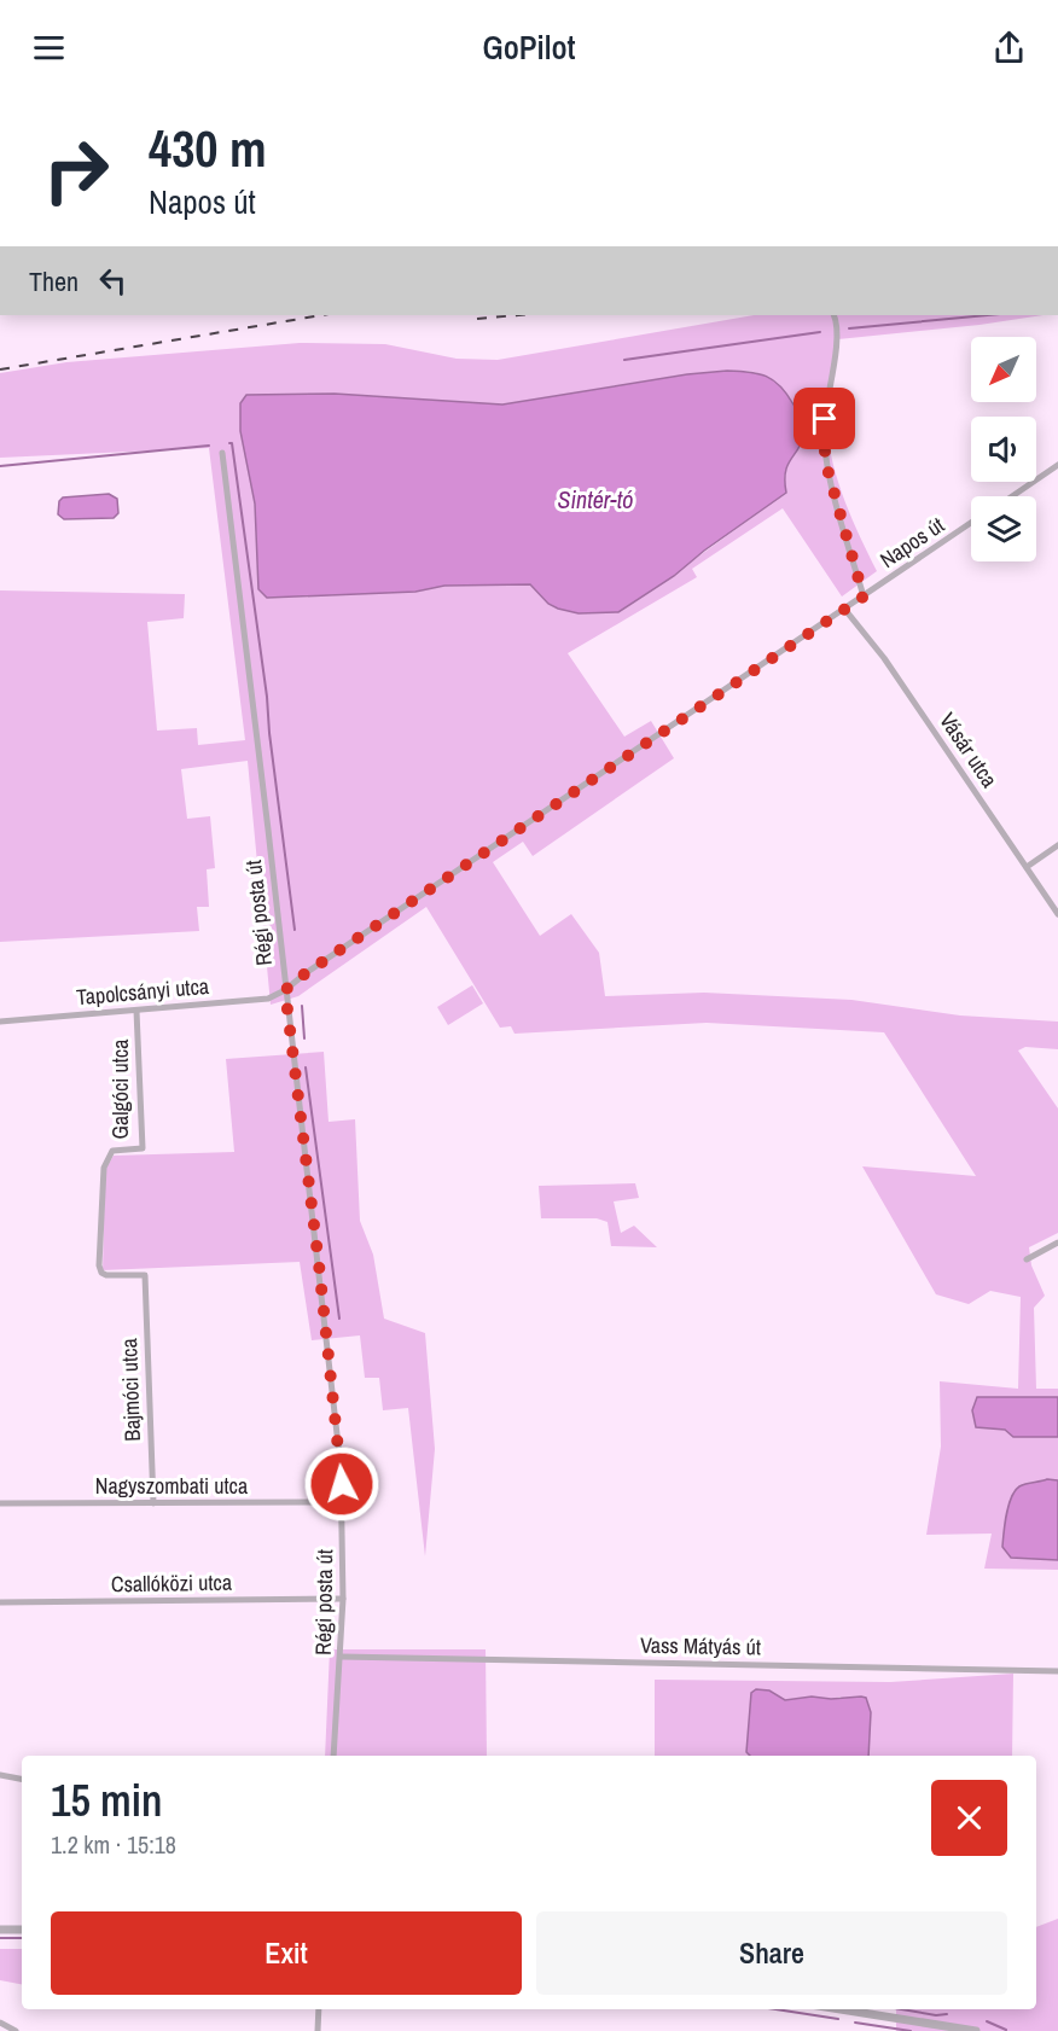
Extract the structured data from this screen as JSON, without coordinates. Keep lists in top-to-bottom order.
{
  "streets": {
    "street": [
      "Napos út",
      "Vásár utca",
      "Régi posta út",
      "Tapolcsányi utca",
      "Galgóci utca",
      "Bajmóci utca",
      "Nagyszombati utca",
      "Csallóközi utca",
      "Vass Mátyás út"
    ]
  },
  "crossings": [
    ["Napos út", "Vásár utca"],
    ["Napos út", "Régi posta út"],
    ["Napos út", "Tapolcsányi utca"],
    ["Régi posta út", "Tapolcsányi utca"],
    ["Régi posta út", "Nagyszombati utca"],
    ["Régi posta út", "Csallóközi utca"],
    ["Régi posta út", "Vass Mátyás út"],
    ["Tapolcsányi utca", "Galgóci utca"],
    ["Galgóci utca", "Bajmóci utca"],
    ["Bajmóci utca", "Nagyszombati utca"]
  ],
  "water": ["Sintér-tó"],
  "north": "bottom left",
  "page": {
    "header": "GoPilot",
    "turn": ["430 m", "Napos út"],
    "then": "Then",
    "heading": ["15 min", "1.2 km · 15:18"],
    "buttons": ["Exit", "Share"]
  }
}
